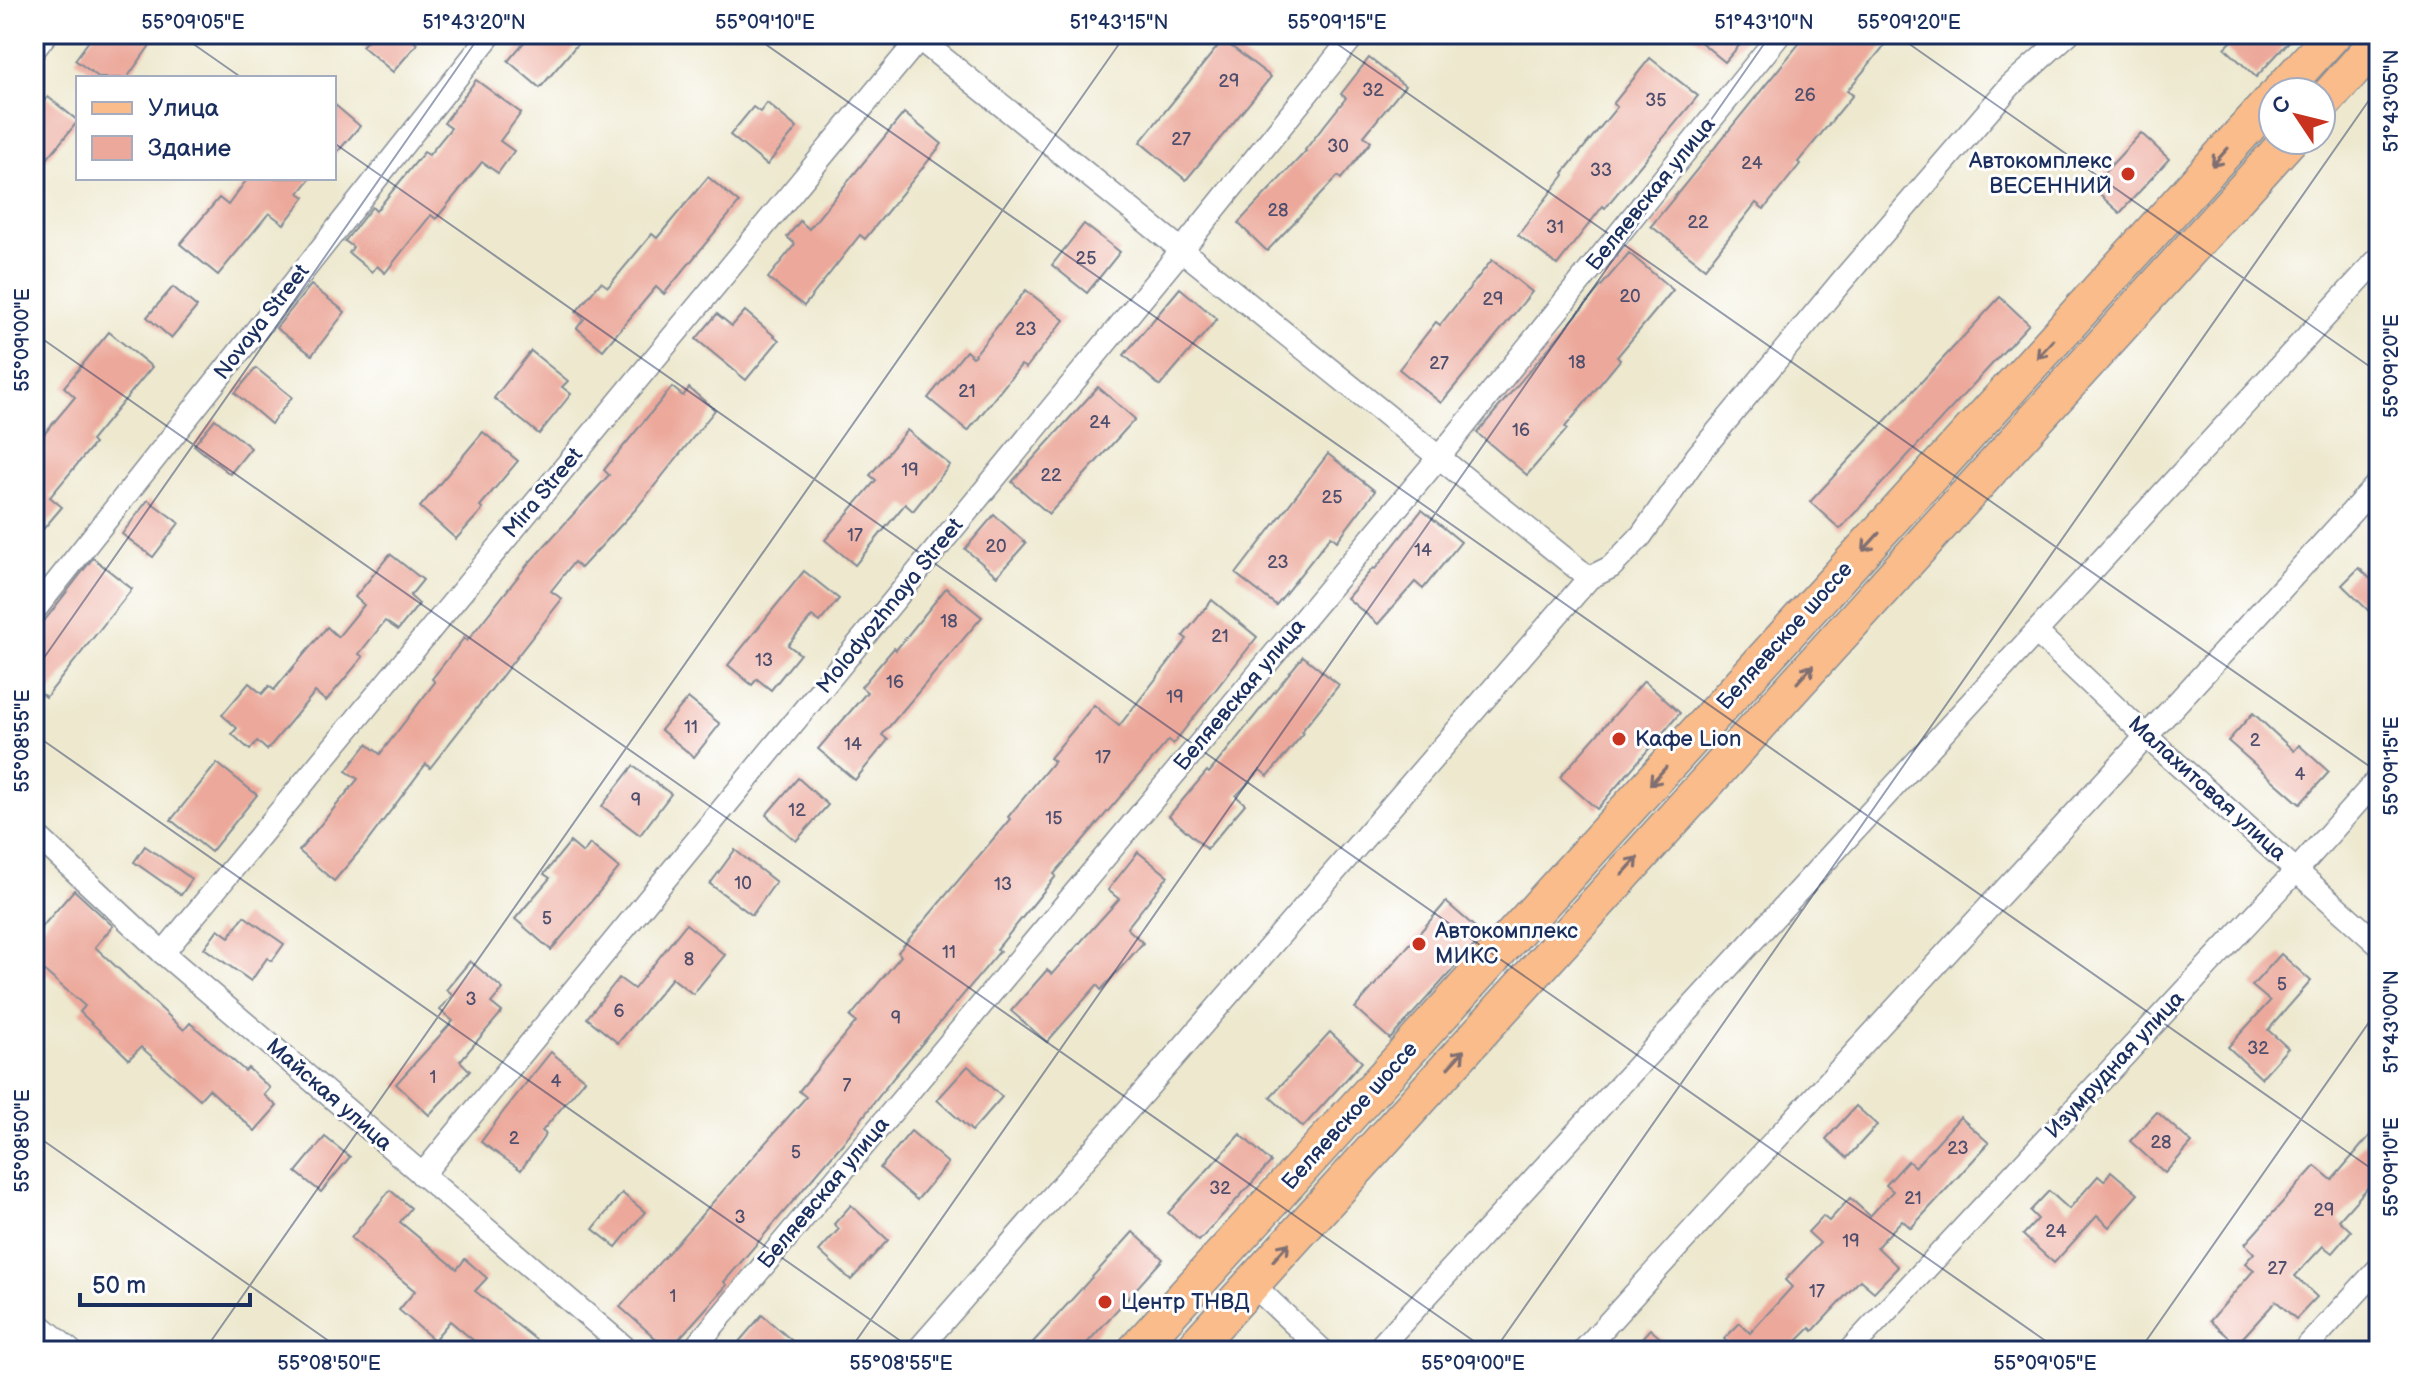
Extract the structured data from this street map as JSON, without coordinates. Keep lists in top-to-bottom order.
{
  "streets": {
    "main road": ["Беляевское шоссе"],
    "street": [
      "Беляевская улица",
      "Novaya Street",
      "Mira Street",
      "Molodyozhnaya Street",
      "Малахитовая улица",
      "Изумрудная улица",
      "Майская улица"
    ]
  },
  "crossings": [
    ["Mira Street", "Майская улица"],
    ["Molodyozhnaya Street", "Майская улица"],
    ["Малахитовая улица", "Изумрудная улица"]
  ],
  "places": [
    "Автокомплекс ВЕСЕННИЙ",
    "Кафе Lion",
    "Автокомплекс МИКС",
    "Центр ТНВД"
  ],
  "house_numbers": [
    "29",
    "32",
    "26",
    "35",
    "27",
    "30",
    "24",
    "33",
    "28",
    "22",
    "31",
    "25",
    "20",
    "29",
    "23",
    "18",
    "27",
    "21",
    "24",
    "16",
    "19",
    "22",
    "25",
    "17",
    "20",
    "14",
    "23",
    "18",
    "21",
    "13",
    "16",
    "19",
    "11",
    "2",
    "14",
    "17",
    "4",
    "9",
    "12",
    "15",
    "10",
    "13",
    "5",
    "11",
    "8",
    "5",
    "3",
    "6",
    "9",
    "32",
    "1",
    "4",
    "7",
    "2",
    "28",
    "23",
    "5",
    "32",
    "21",
    "29",
    "3",
    "24",
    "19",
    "27",
    "17",
    "1"
  ],
  "legend": ["Улица", "Здание"],
  "scale_bar": "50 m",
  "north": "top left",
  "coordinates": [
    "55°09'05\"E",
    "51°43'20\"N",
    "55°09'10\"E",
    "51°43'15\"N",
    "55°09'15\"E",
    "51°43'10\"N",
    "55°09'20\"E",
    "51°43'05\"N",
    "55°09'00\"E",
    "55°08'55\"E",
    "51°43'00\"N",
    "55°08'50\"E"
  ]
}
